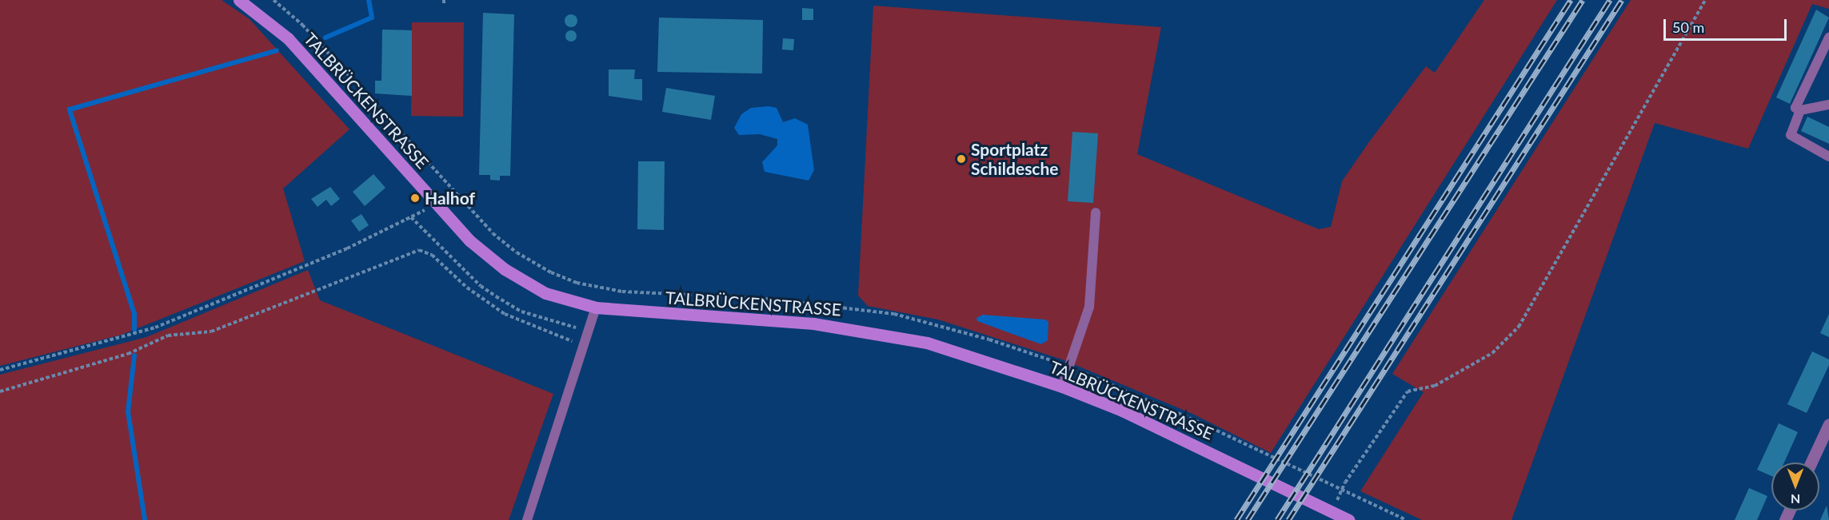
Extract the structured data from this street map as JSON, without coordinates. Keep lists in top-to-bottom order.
{
  "streets": {
    "main road": ["TALBRÜCKENSTRASSE"]
  },
  "places": ["Sportplatz Schildesche", "Halhof"],
  "scale_bar": "50 m",
  "north": "bottom"
}
